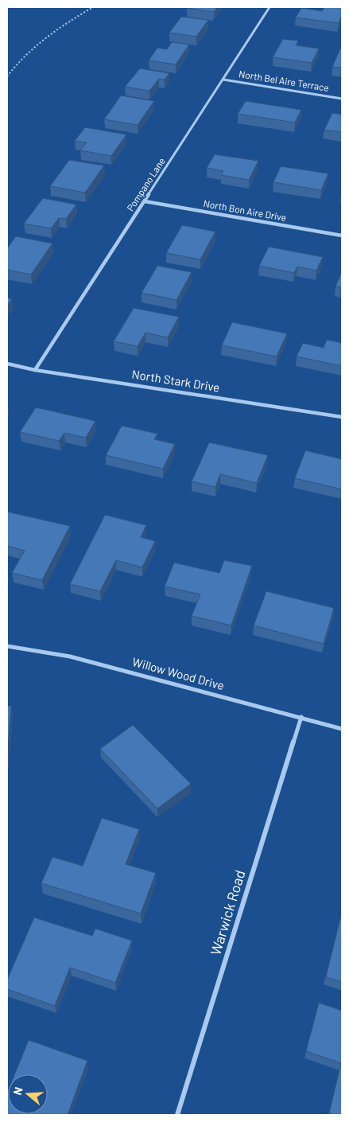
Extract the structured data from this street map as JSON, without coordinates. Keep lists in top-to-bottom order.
{
  "streets": {
    "street": [
      "North Bel Aire Terrace",
      "Pompano Lane",
      "North Bon Aire Drive",
      "North Stark Drive",
      "Willow Wood Drive",
      "Warwick Road"
    ]
  },
  "crossings": [
    ["North Bel Aire Terrace", "Pompano Lane"],
    ["Pompano Lane", "North Bon Aire Drive"],
    ["Pompano Lane", "North Stark Drive"],
    ["Willow Wood Drive", "Warwick Road"]
  ],
  "north": "left"
}
